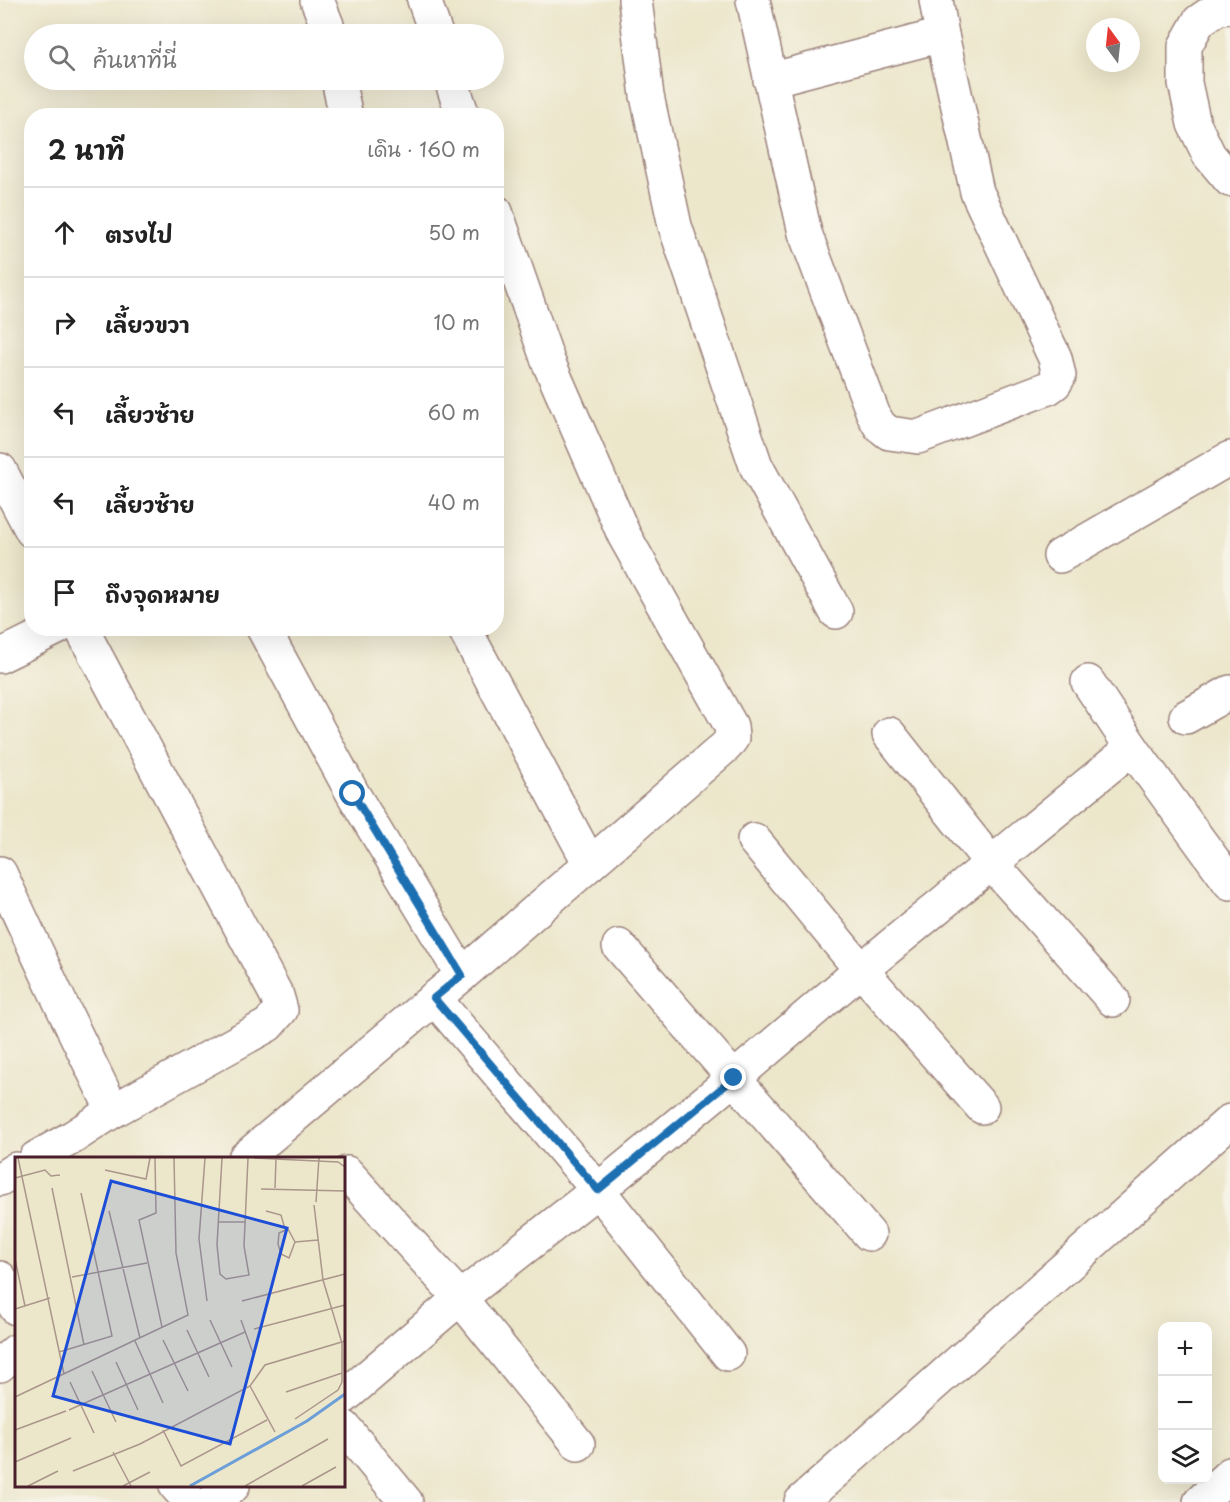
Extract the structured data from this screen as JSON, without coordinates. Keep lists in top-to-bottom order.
{
  "north": "top",
  "page": {
    "search": "ค้นหาที่นี่",
    "heading": ["2 นาที", "เดิน · 160 m"],
    "list": [
      ["ตรงไป", "50 m"],
      ["เลี้ยวขวา", "10 m"],
      ["เลี้ยวซ้าย", "60 m"],
      ["เลี้ยวซ้าย", "40 m"],
      "ถึงจุดหมาย"
    ],
    "map_buttons": ["+", "−"]
  }
}
